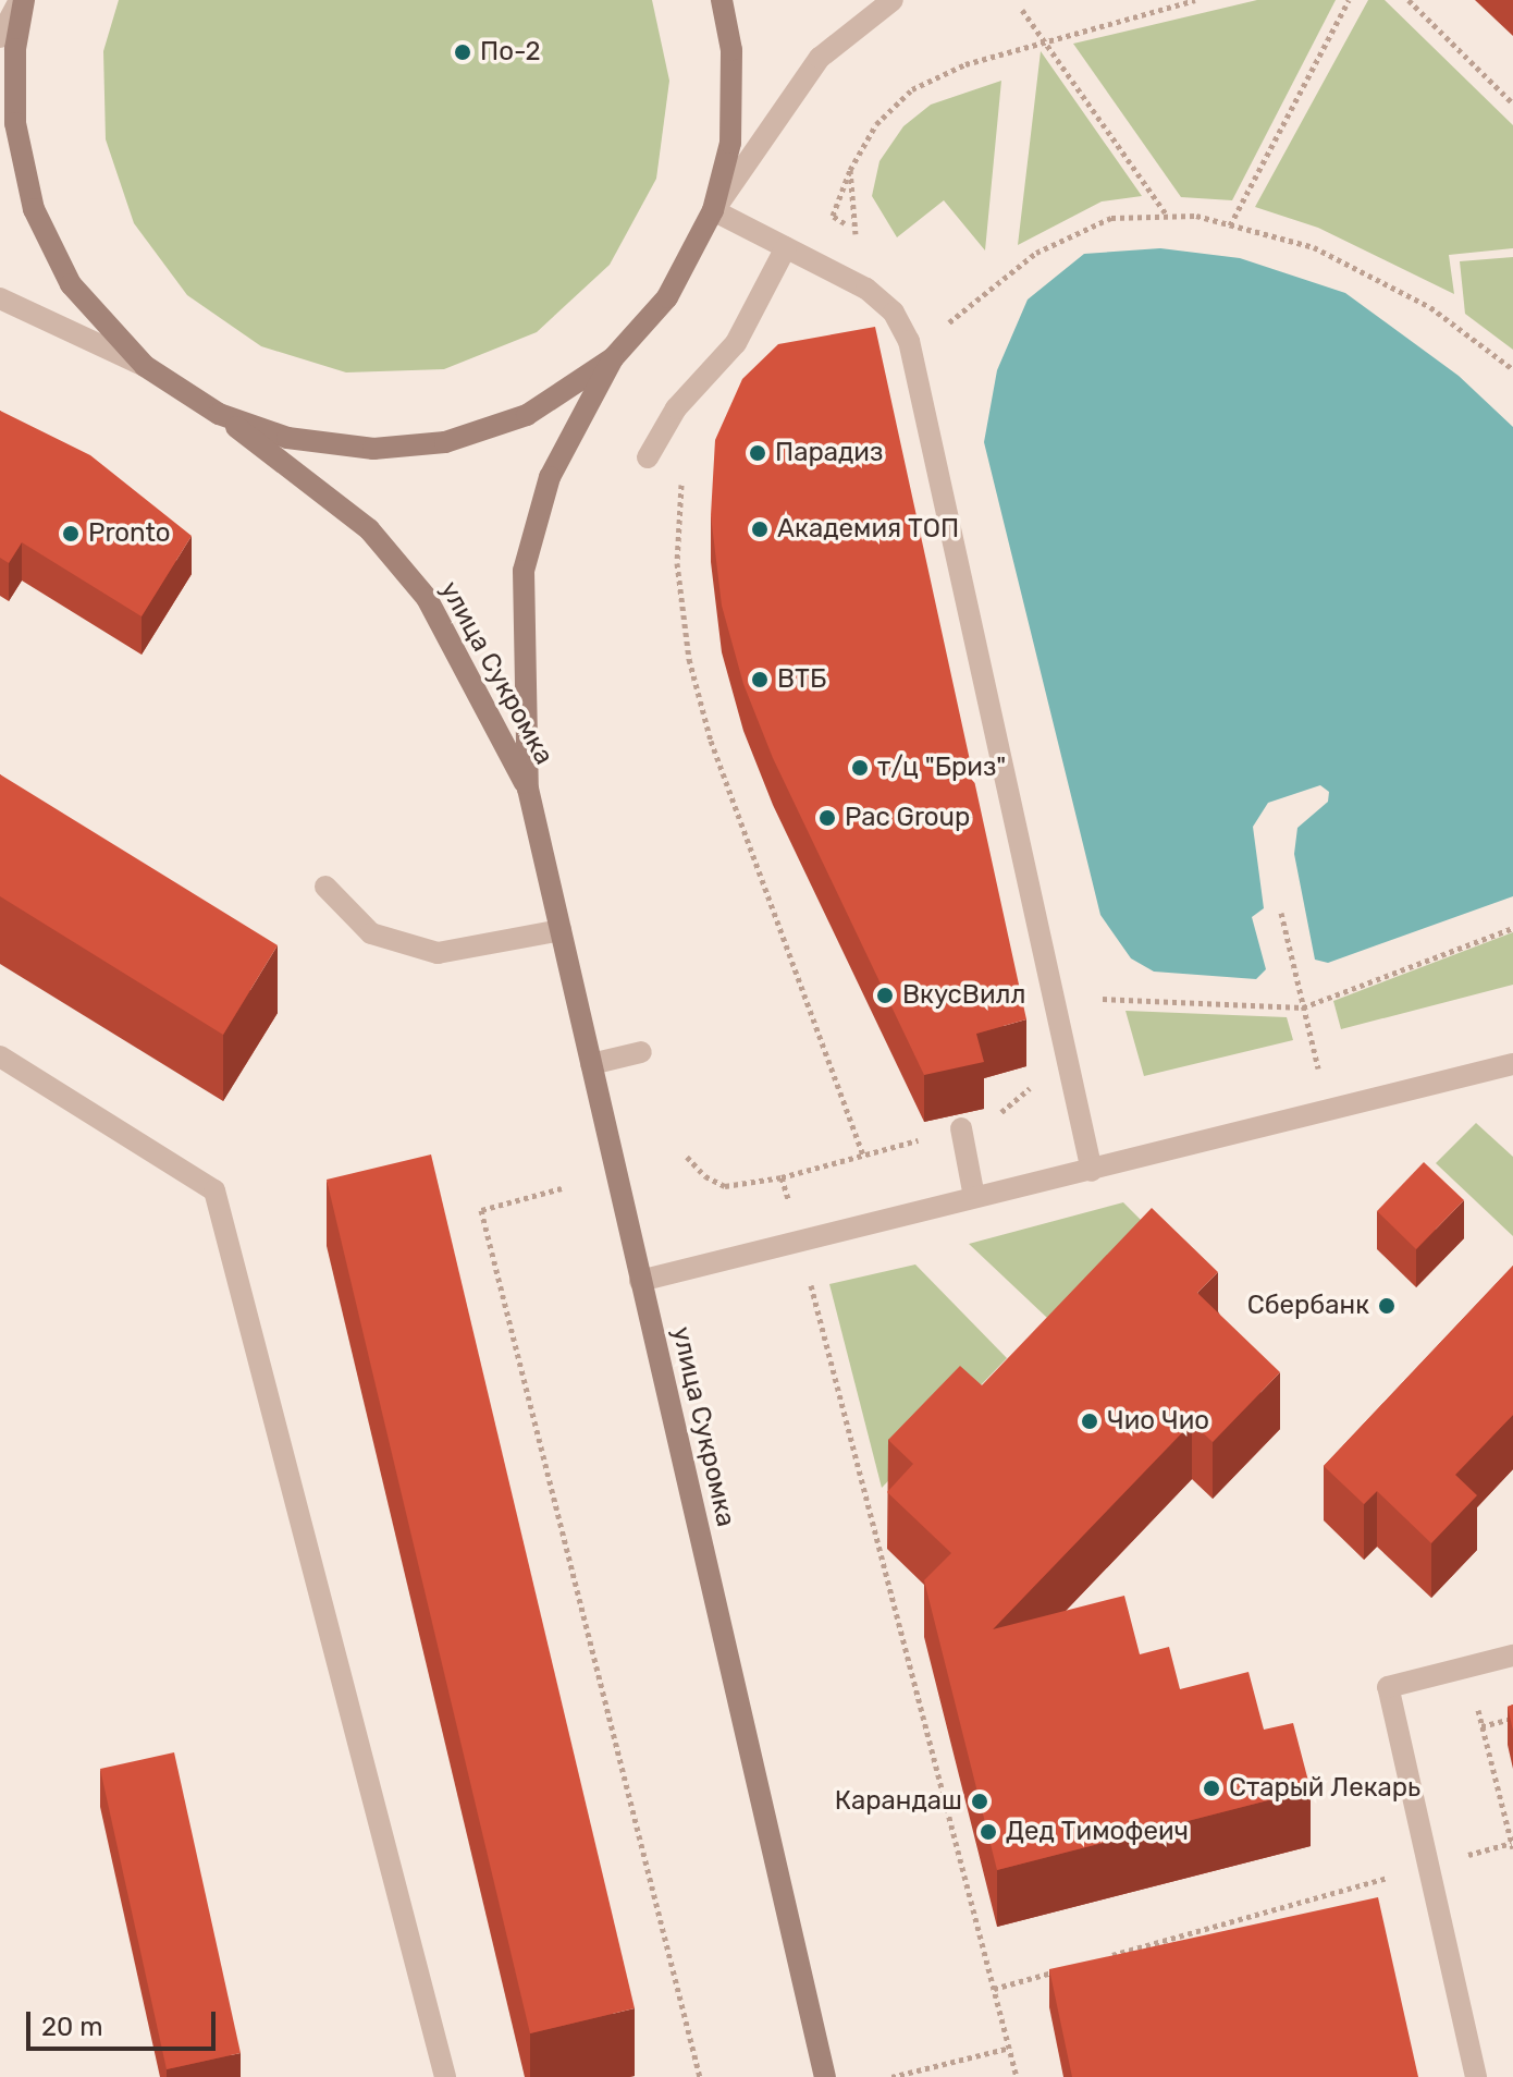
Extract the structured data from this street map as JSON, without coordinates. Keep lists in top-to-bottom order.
{
  "streets": {
    "main road": ["улица Сукромка"]
  },
  "places": [
    "По-2",
    "Парадиз",
    "Академия ТОП",
    "Pronto",
    "ВТБ",
    "т/ц \"Бриз\"",
    "Pac Group",
    "ВкусВилл",
    "Сбербанк",
    "Чио Чио",
    "Старый Лекарь",
    "Карандаш",
    "Дед Тимофеич"
  ],
  "scale_bar": "20 m"
}
